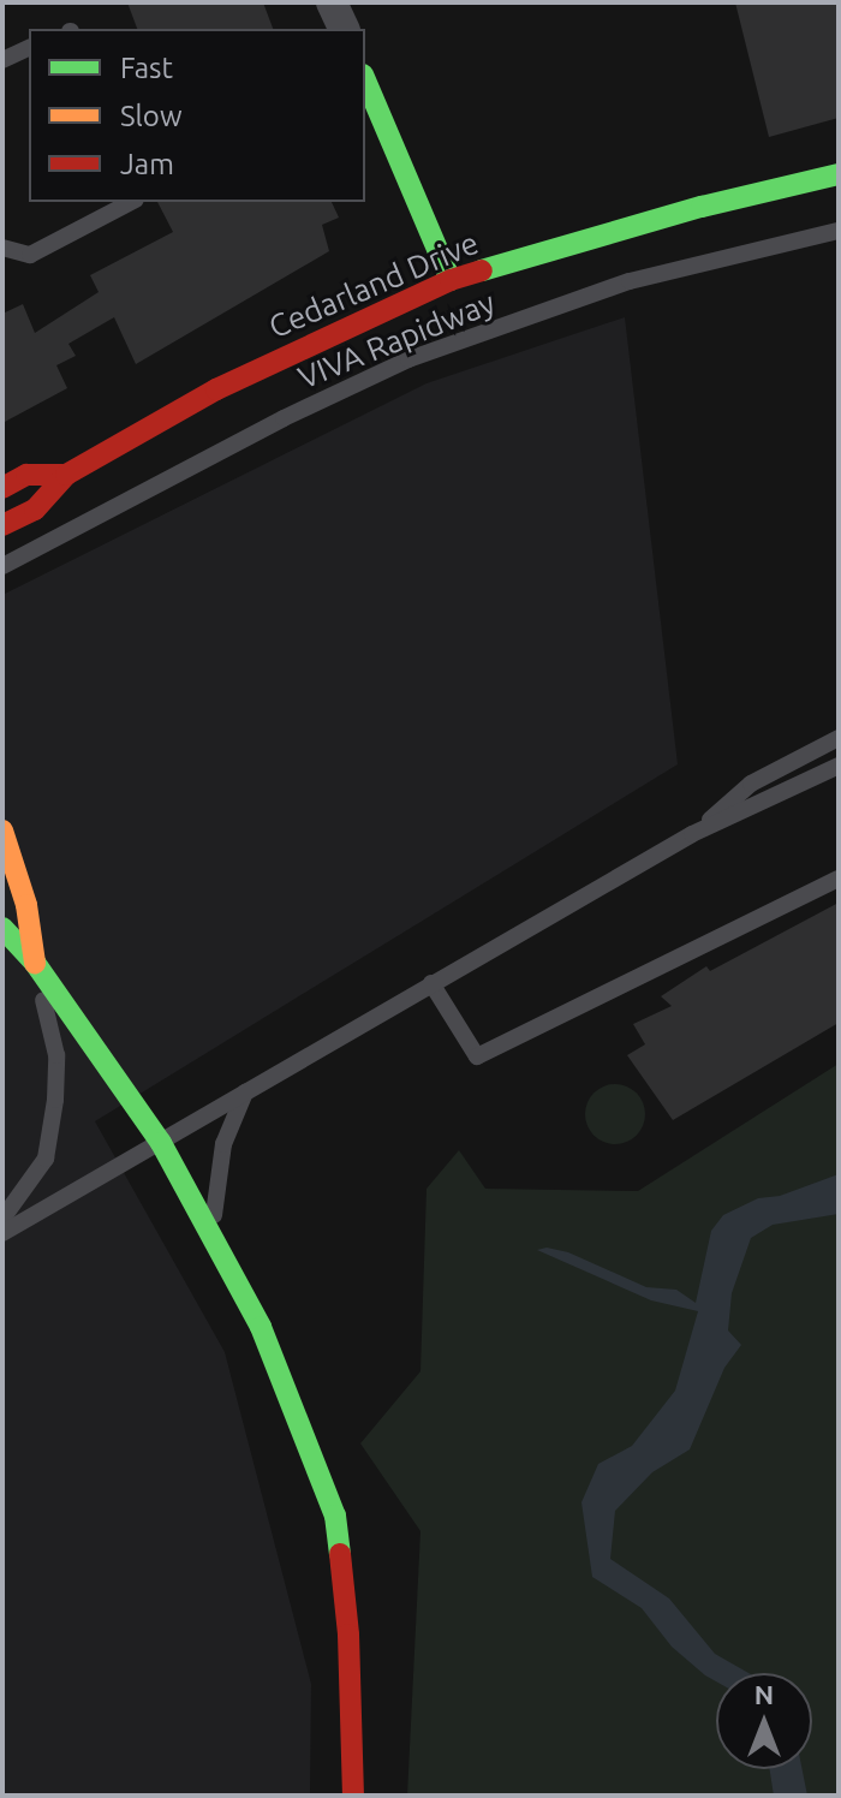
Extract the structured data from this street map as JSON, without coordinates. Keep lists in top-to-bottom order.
{
  "streets": {
    "street": ["Cedarland Drive"],
    "lane": ["VIVA Rapidway"]
  },
  "legend": ["Fast", "Slow", "Jam"],
  "north": "top"
}
